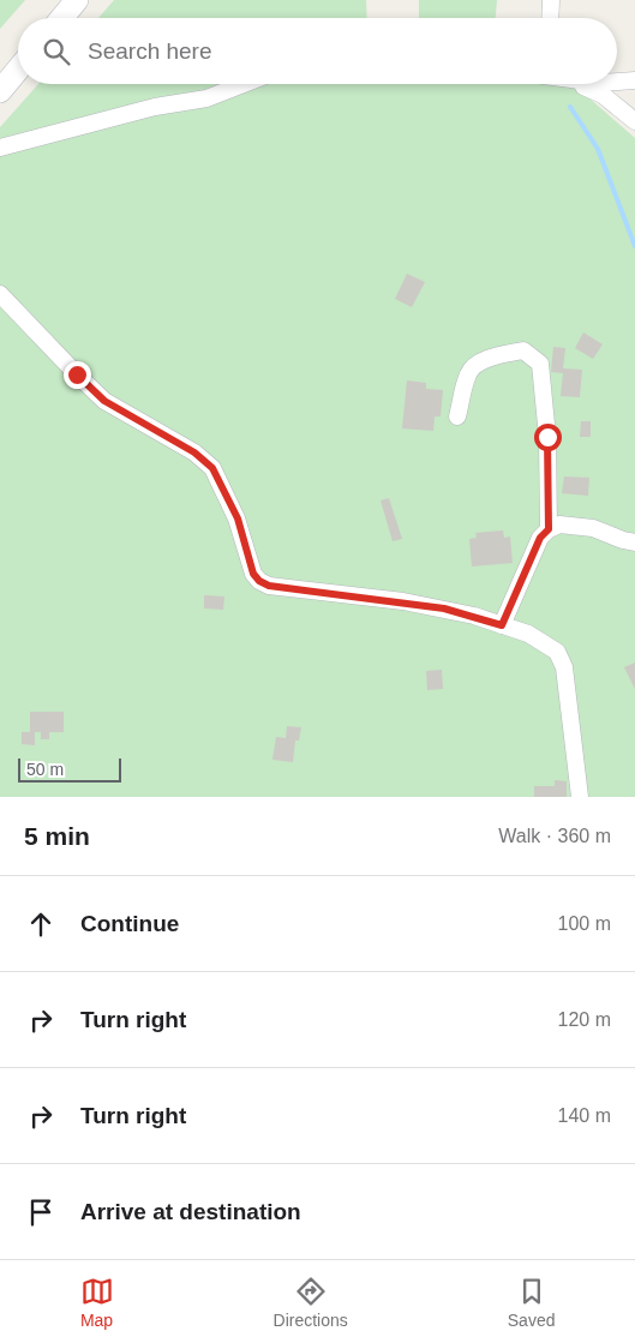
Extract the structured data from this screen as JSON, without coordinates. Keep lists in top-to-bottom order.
{
  "scale_bar": "50 m",
  "page": {
    "search": "Search here",
    "scale": "50 m",
    "heading": ["5 min", "Walk · 360 m"],
    "list": [
      ["Continue", "100 m"],
      ["Turn right", "120 m"],
      ["Turn right", "140 m"],
      "Arrive at destination"
    ],
    "nav": ["Map", "Directions", "Saved"]
  }
}
